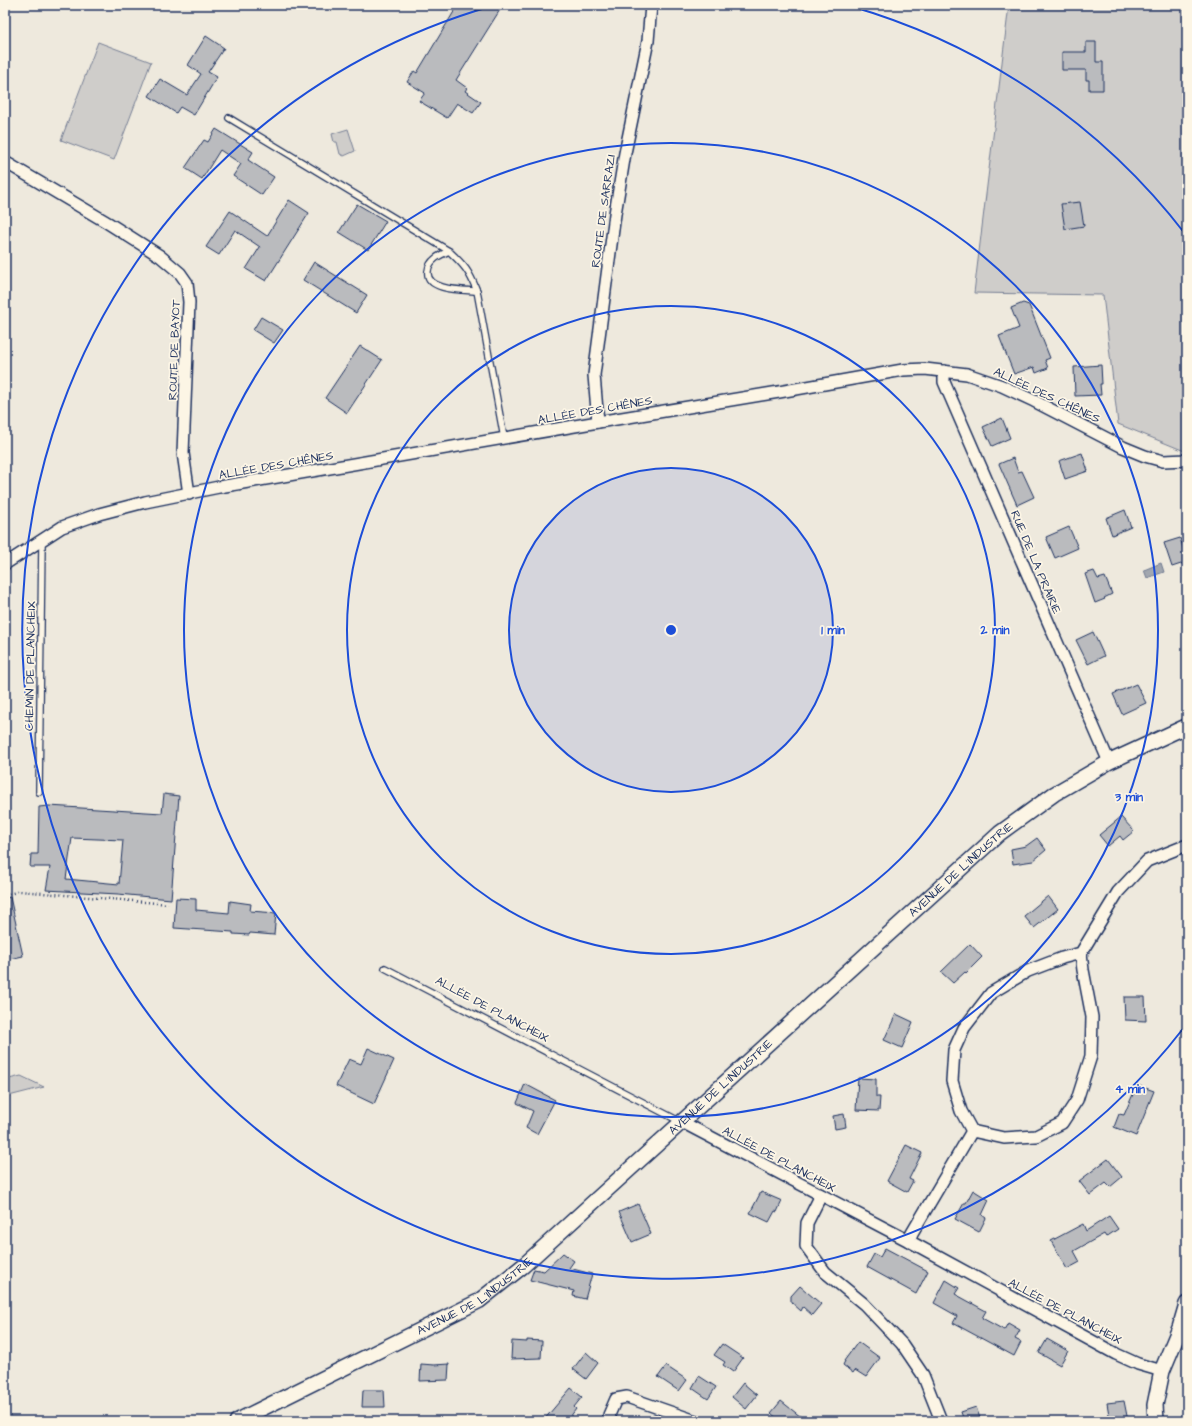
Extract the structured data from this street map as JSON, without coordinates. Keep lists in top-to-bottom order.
{
  "streets": {
    "street": [
      "ROUTE DE SARRAZI",
      "ROUTE DE BAYOT",
      "ALLÉE DES CHÊNES",
      "RUE DE LA PRAIRIE",
      "AVENUE DE L'INDUSTRIE",
      "ALLÉE DE PLANCHEIX"
    ],
    "lane": ["CHEMIN DE PLANCHEIX"]
  },
  "crossings": [
    ["ROUTE DE SARRAZI", "ALLÉE DES CHÊNES"],
    ["ROUTE DE BAYOT", "ALLÉE DES CHÊNES"],
    ["ALLÉE DES CHÊNES", "RUE DE LA PRAIRIE"],
    ["ALLÉE DES CHÊNES", "CHEMIN DE PLANCHEIX"],
    ["RUE DE LA PRAIRIE", "AVENUE DE L'INDUSTRIE"],
    ["AVENUE DE L'INDUSTRIE", "ALLÉE DE PLANCHEIX"]
  ],
  "rings": [
    "1 min",
    "2 min",
    "3 min",
    "4 min"
  ]
}
